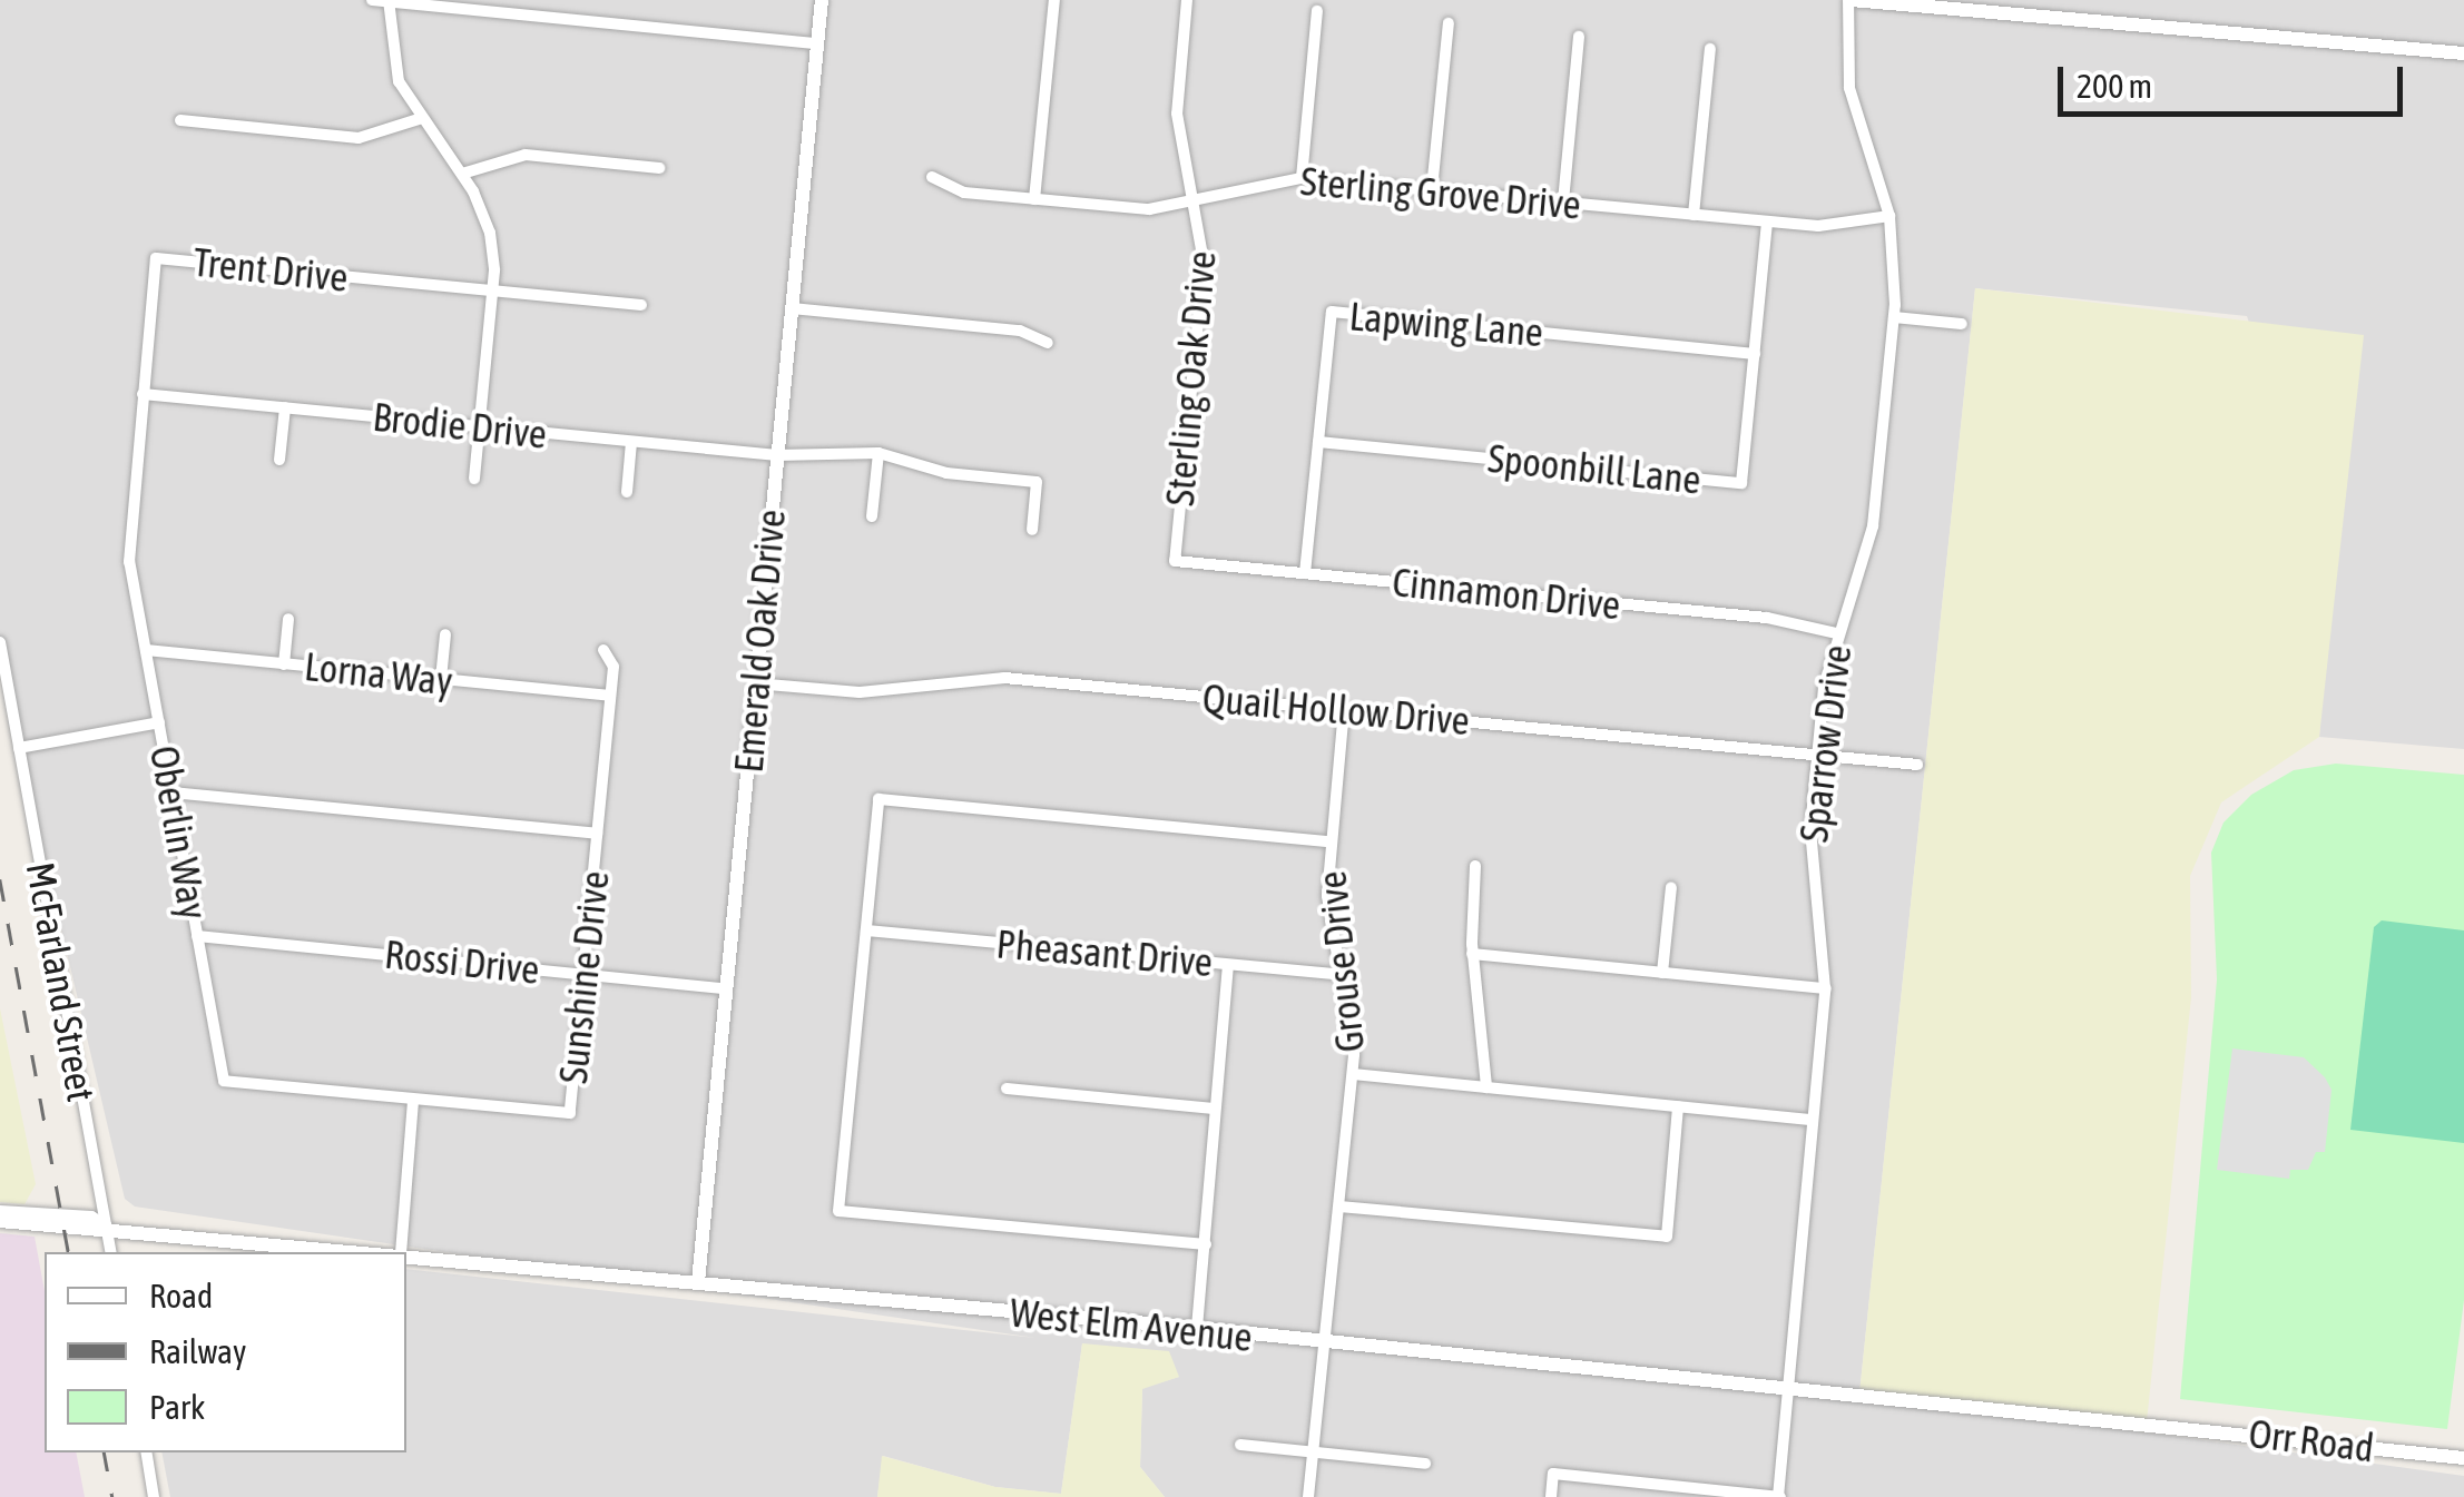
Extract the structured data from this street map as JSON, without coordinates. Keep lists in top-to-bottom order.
{
  "streets": {
    "street": [
      "Sterling Grove Drive",
      "Trent Drive",
      "Lapwing Lane",
      "Sterling Oak Drive",
      "Brodie Drive",
      "Spoonbill Lane",
      "Cinnamon Drive",
      "Emerald Oak Drive",
      "Lorna Way",
      "Quail Hollow Drive",
      "Sparrow Drive",
      "Oberlin Way",
      "Pheasant Drive",
      "Rossi Drive",
      "Grouse Drive",
      "Sunshine Drive",
      "McFarland Street",
      "West Elm Avenue",
      "Orr Road"
    ]
  },
  "crossings": [
    ["Sterling Grove Drive", "Sterling Oak Drive"],
    ["Sterling Grove Drive", "Spoonbill Lane"],
    ["Sterling Grove Drive", "Sparrow Drive"],
    ["Trent Drive", "Brodie Drive"],
    ["Trent Drive", "Oberlin Way"],
    ["Lapwing Lane", "Spoonbill Lane"],
    ["Lapwing Lane", "Cinnamon Drive"],
    ["Sterling Oak Drive", "Cinnamon Drive"],
    ["Brodie Drive", "Emerald Oak Drive"],
    ["Cinnamon Drive", "Sparrow Drive"],
    ["Emerald Oak Drive", "Quail Hollow Drive"],
    ["Emerald Oak Drive", "Rossi Drive"],
    ["Emerald Oak Drive", "West Elm Avenue"],
    ["Lorna Way", "Oberlin Way"],
    ["Lorna Way", "Sunshine Drive"],
    ["Quail Hollow Drive", "Sparrow Drive"],
    ["Quail Hollow Drive", "Grouse Drive"],
    ["Sparrow Drive", "West Elm Avenue"],
    ["Oberlin Way", "Rossi Drive"],
    ["Oberlin Way", "Sunshine Drive"],
    ["Pheasant Drive", "Grouse Drive"],
    ["Rossi Drive", "Sunshine Drive"],
    ["Grouse Drive", "West Elm Avenue"],
    ["McFarland Street", "West Elm Avenue"],
    ["West Elm Avenue", "Orr Road"]
  ],
  "legend": ["Road", "Railway", "Park"],
  "scale_bar": "200 m"
}
